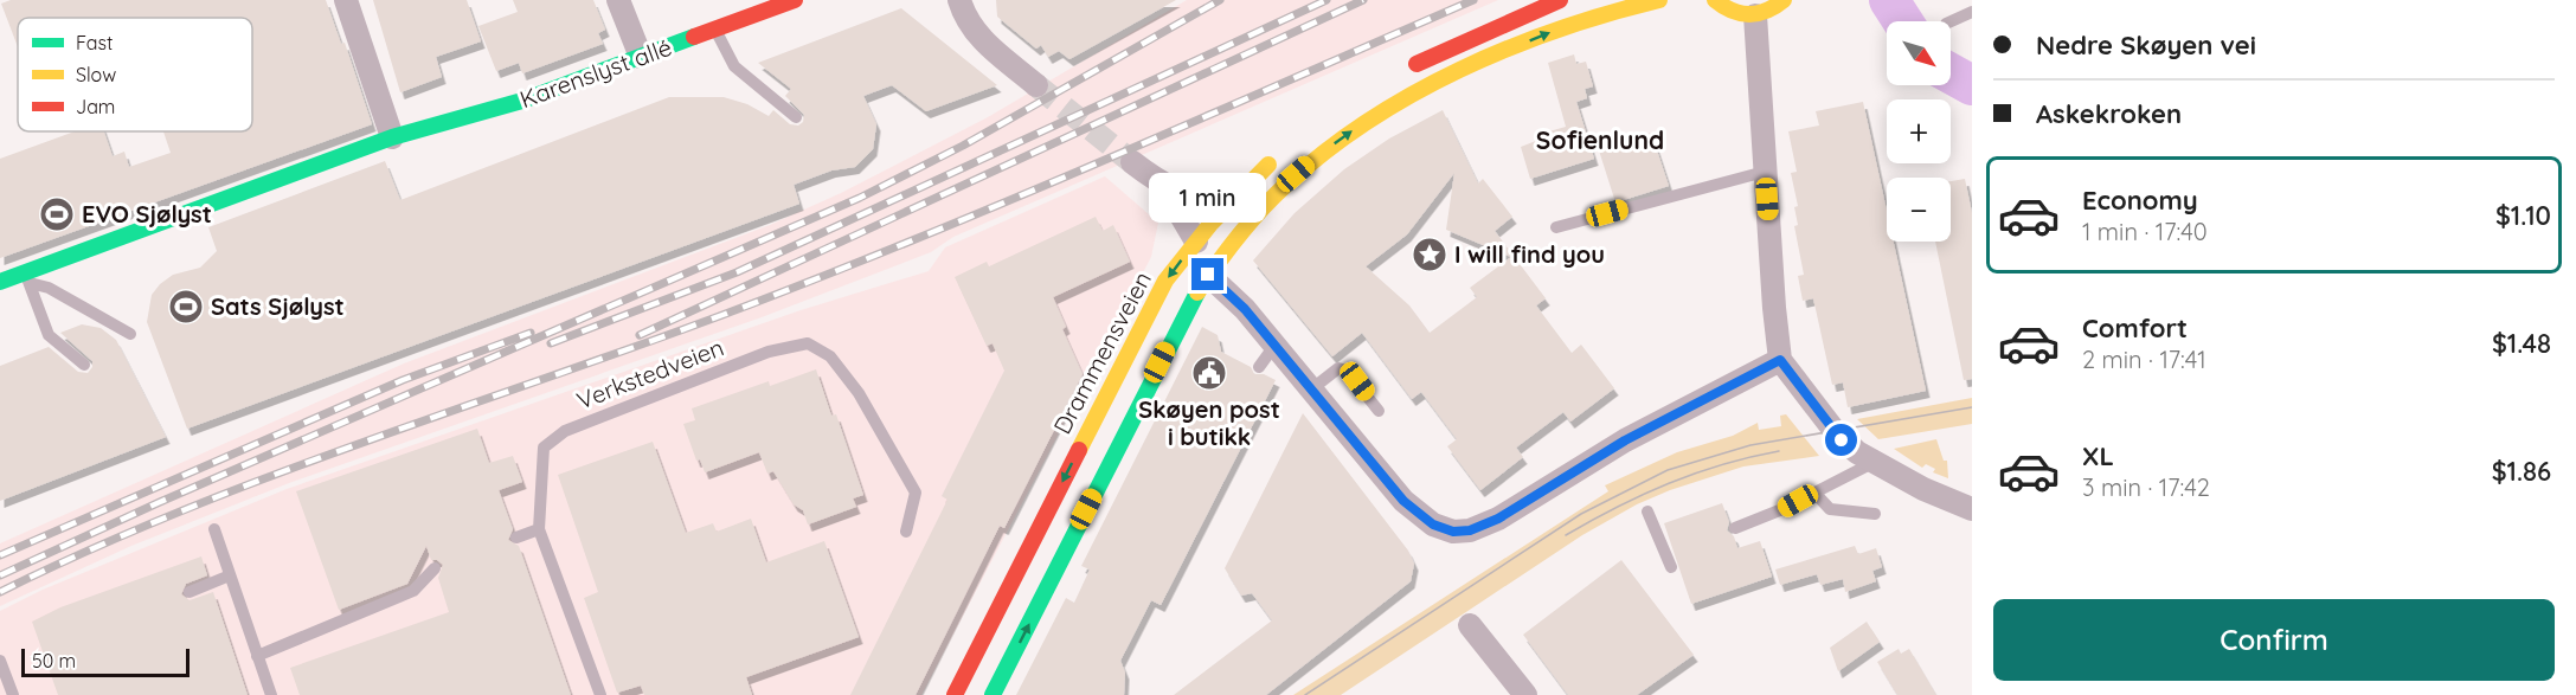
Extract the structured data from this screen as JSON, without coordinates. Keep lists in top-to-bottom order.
{
  "streets": {
    "main road": ["Karenslyst allé", "Drammensveien"],
    "lane": ["Verkstedveien"]
  },
  "districts": ["Sofienlund"],
  "places": {
    "sports": ["EVO Sjølyst", "Sats Sjølyst"],
    "place": ["I will find you"],
    "public building": ["Skøyen post i butikk"]
  },
  "legend": ["Fast", "Slow", "Jam"],
  "scale_bar": "50 m",
  "north": "bottom right",
  "page": {
    "banner": ["Nedre Skøyen vei", "Askekroken"],
    "map_buttons": ["+", "−"],
    "list": [
      {
        "name": "Economy",
        "note": "1 min · 17:40",
        "value": "$1.10"
      },
      {
        "name": "Comfort",
        "note": "2 min · 17:41",
        "value": "$1.48"
      },
      {
        "name": "XL",
        "note": "3 min · 17:42",
        "value": "$1.86"
      }
    ],
    "bubble": "1 min",
    "buttons": "Confirm",
    "scale": "50 m"
  }
}
